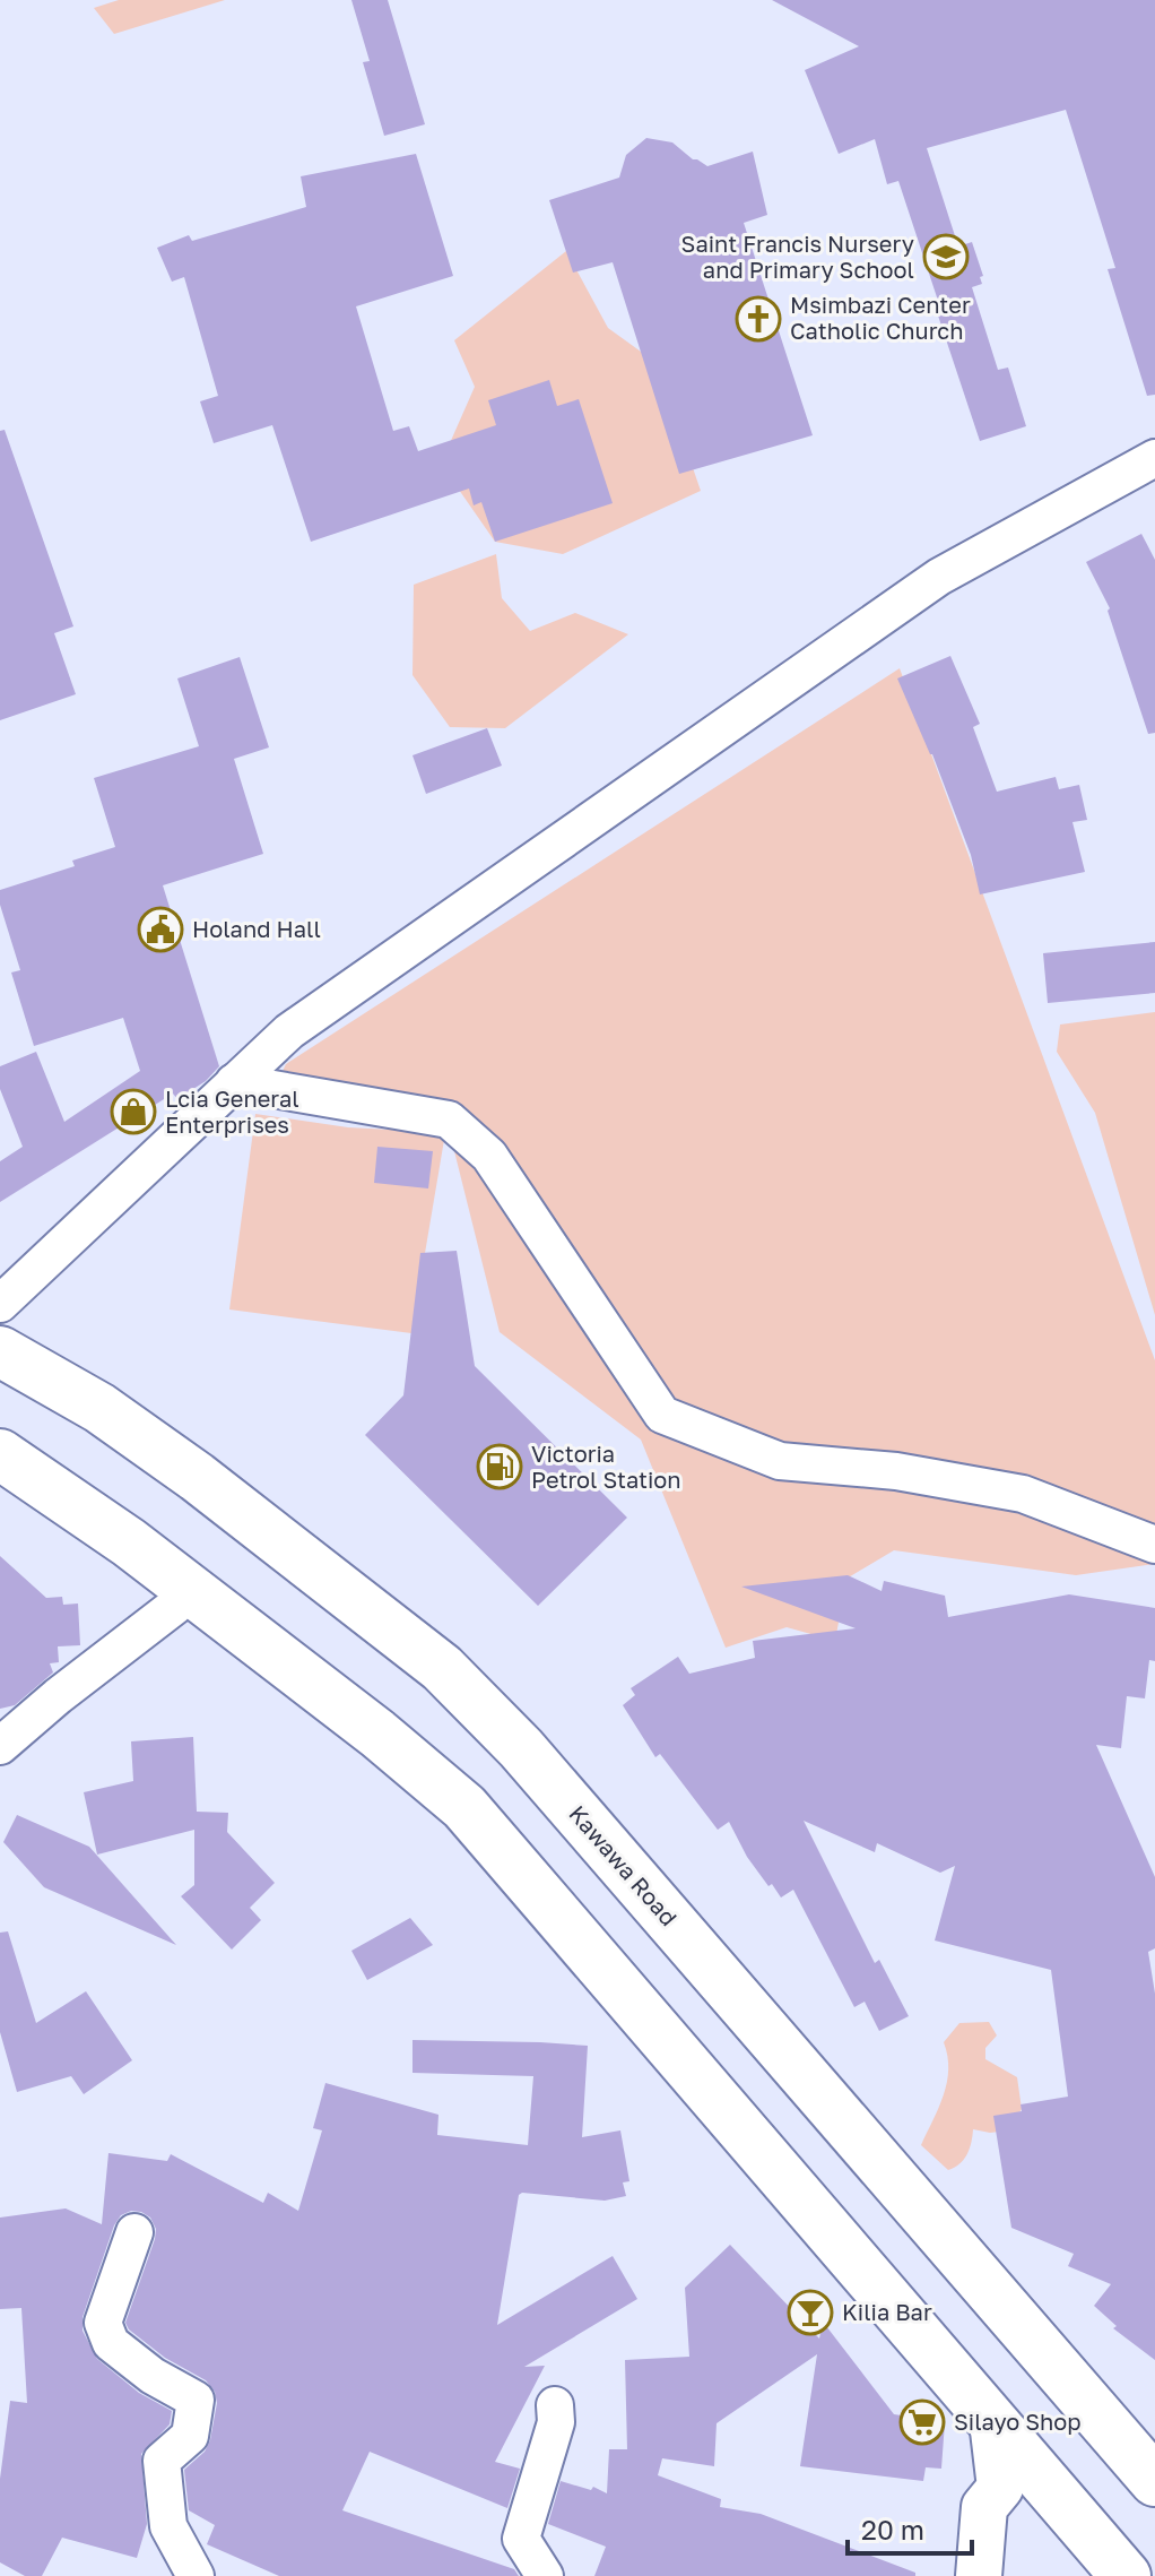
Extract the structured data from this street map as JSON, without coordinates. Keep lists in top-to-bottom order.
{
  "streets": {
    "main road": ["Kawawa Road"]
  },
  "places": {
    "school or university": ["Saint Francis Nursery and Primary School"],
    "church": ["Msimbazi Center Catholic Church"],
    "public building": ["Holand Hall"],
    "shop": ["Lcia General Enterprises"],
    "fuel station": ["Victoria Petrol Station"],
    "bar": ["Kilia Bar"],
    "supermarket": ["Silayo Shop"]
  },
  "scale_bar": "20 m"
}
